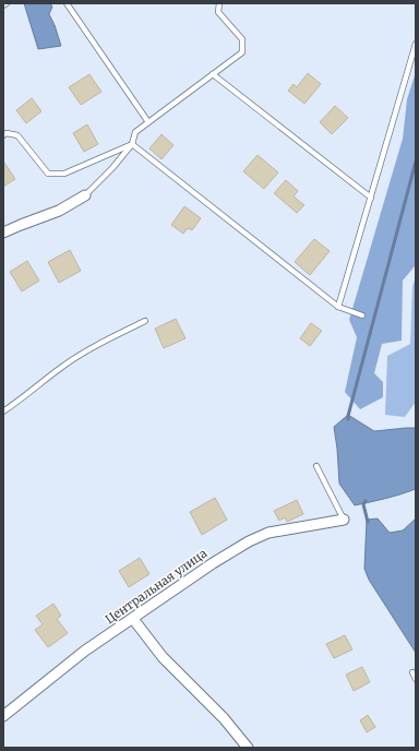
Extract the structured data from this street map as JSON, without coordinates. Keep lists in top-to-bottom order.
{
  "streets": {
    "street": ["Центральная улица"]
  }
}
